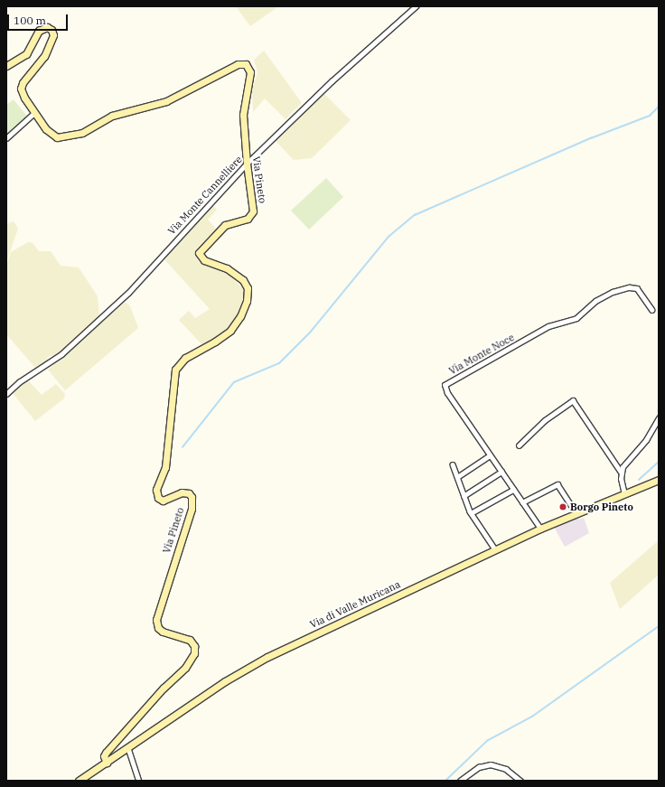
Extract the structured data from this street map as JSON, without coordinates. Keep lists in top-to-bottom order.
{
  "streets": {
    "street": [
      "Via Pineto",
      "Via Monte Cannelliere",
      "Via Monte Noce",
      "Via di Valle Muricana"
    ]
  },
  "crossings": [
    ["Via Pineto", "Via Monte Cannelliere"],
    ["Via Pineto", "Via di Valle Muricana"],
    ["Via Monte Noce", "Via di Valle Muricana"]
  ],
  "places": ["Borgo Pineto"],
  "scale_bar": "100 m"
}
